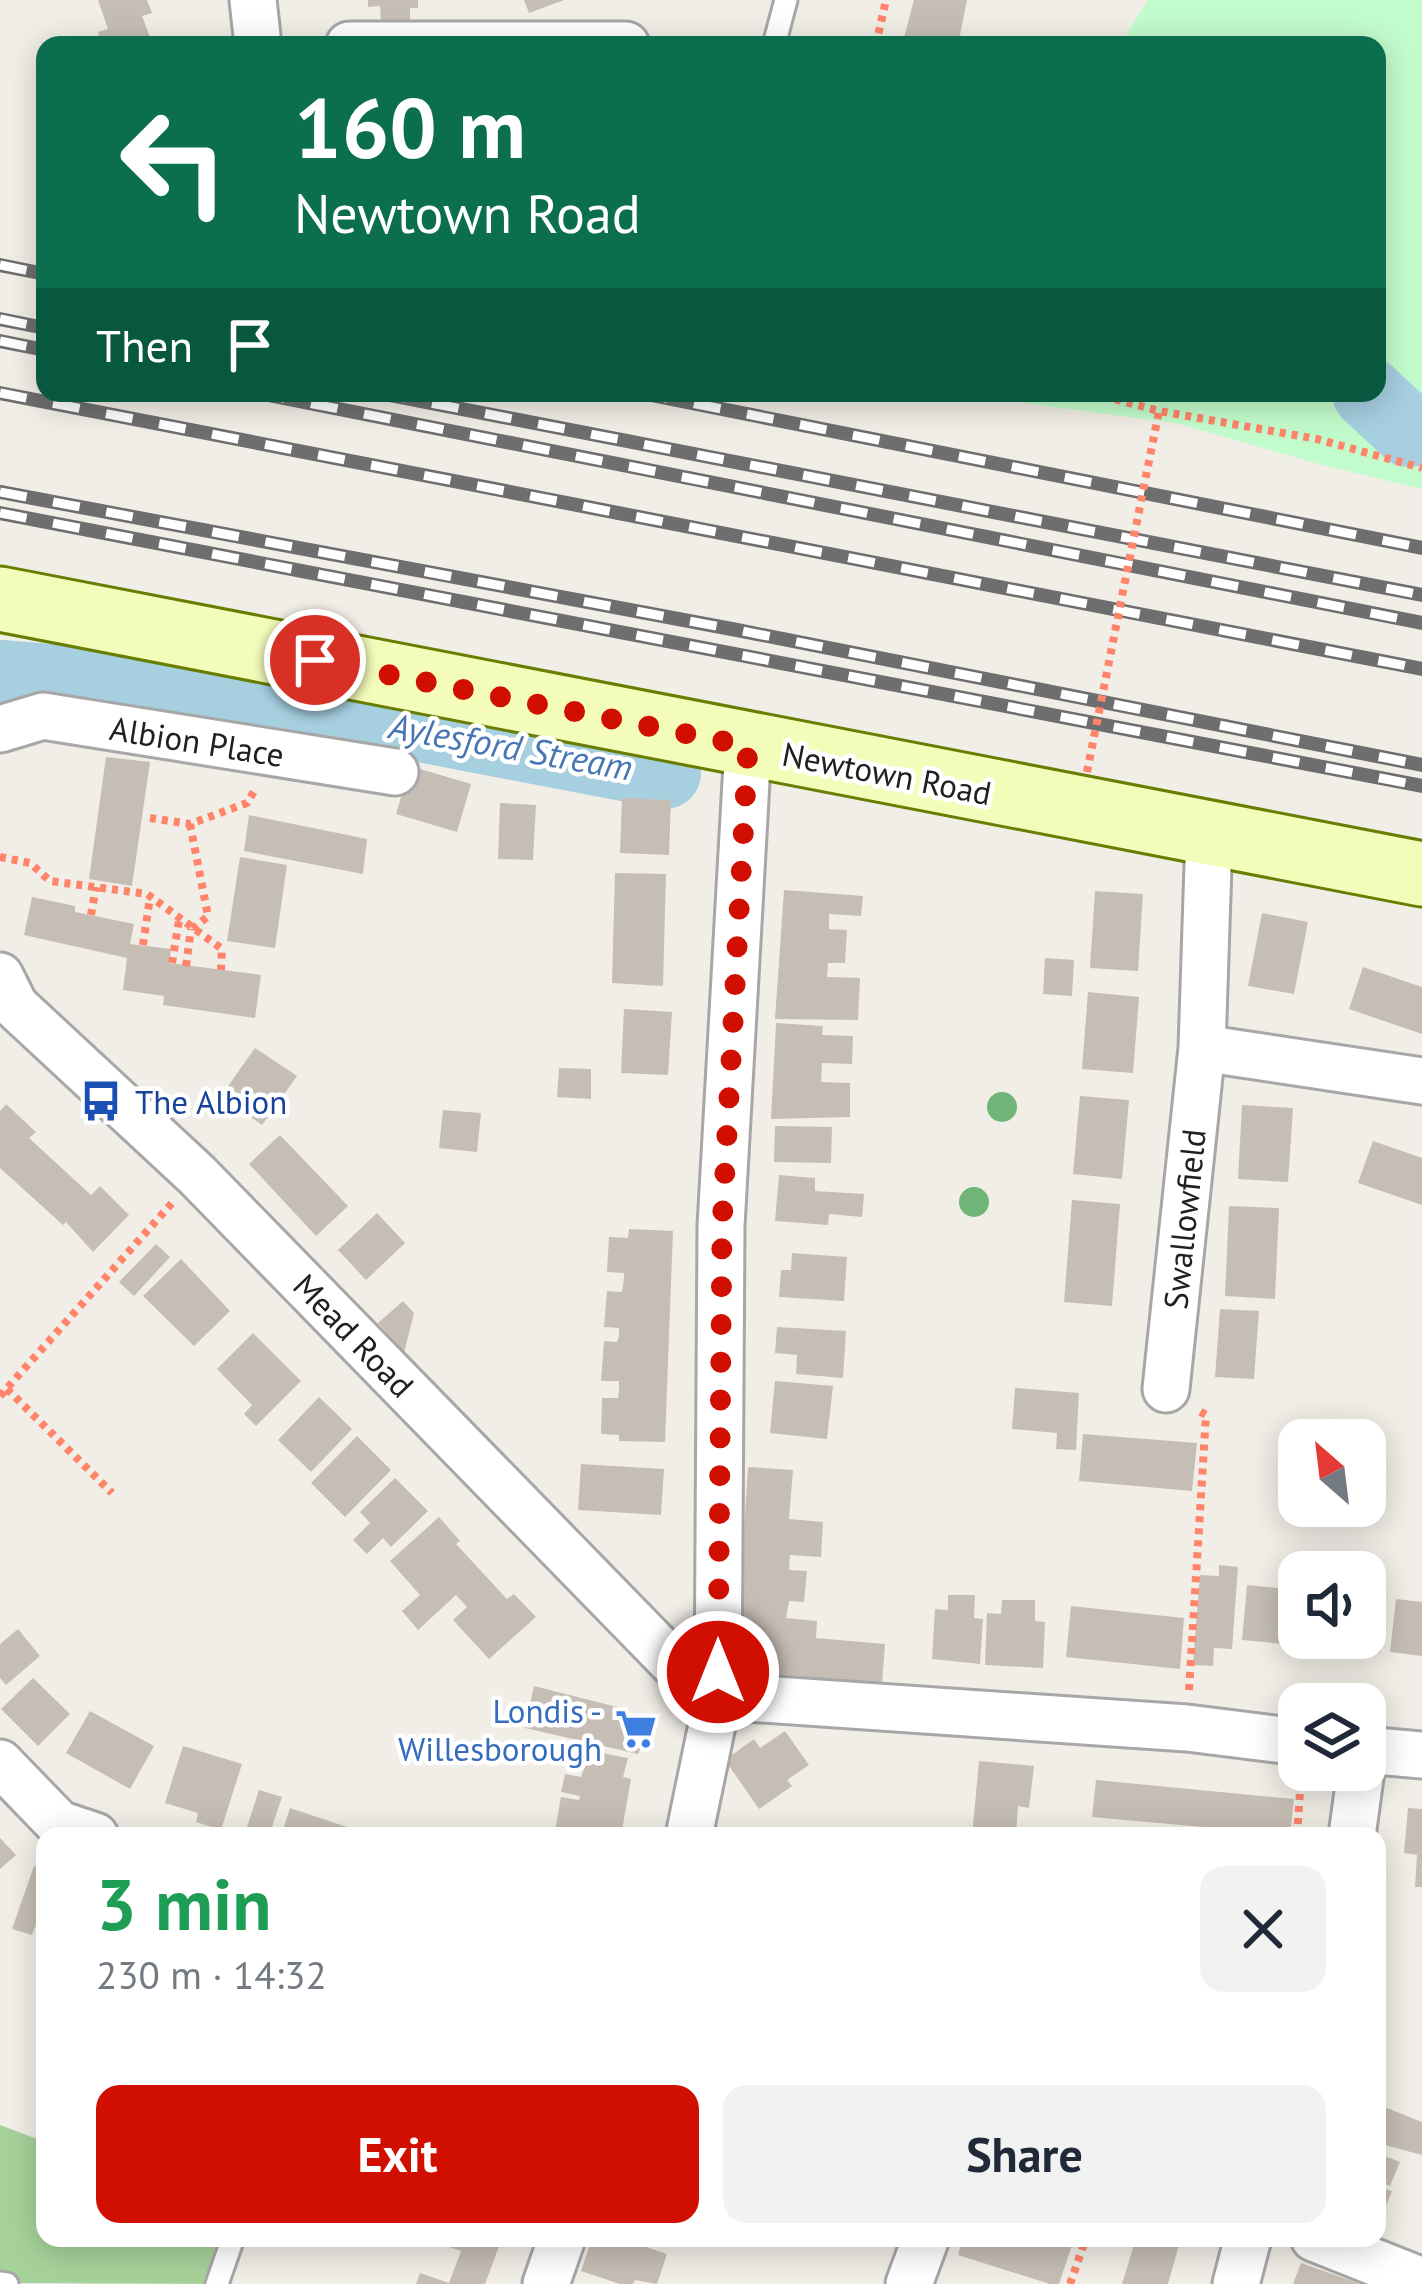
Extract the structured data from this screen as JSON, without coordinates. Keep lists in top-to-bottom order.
{
  "streets": {
    "street": [
      "Albion Place",
      "Newtown Road",
      "Swallowfield",
      "Mead Road"
    ]
  },
  "crossings": [
    ["Newtown Road", "Swallowfield"]
  ],
  "water": ["Aylesford Stream"],
  "places": {
    "bus stop": ["The Albion"],
    "supermarket": ["Londis - Willesborough"]
  },
  "north": "top left",
  "page": {
    "turn": ["160 m", "Newtown Road"],
    "then": "Then",
    "heading": ["3 min", "230 m · 14:32"],
    "buttons": ["Exit", "Share"]
  }
}
